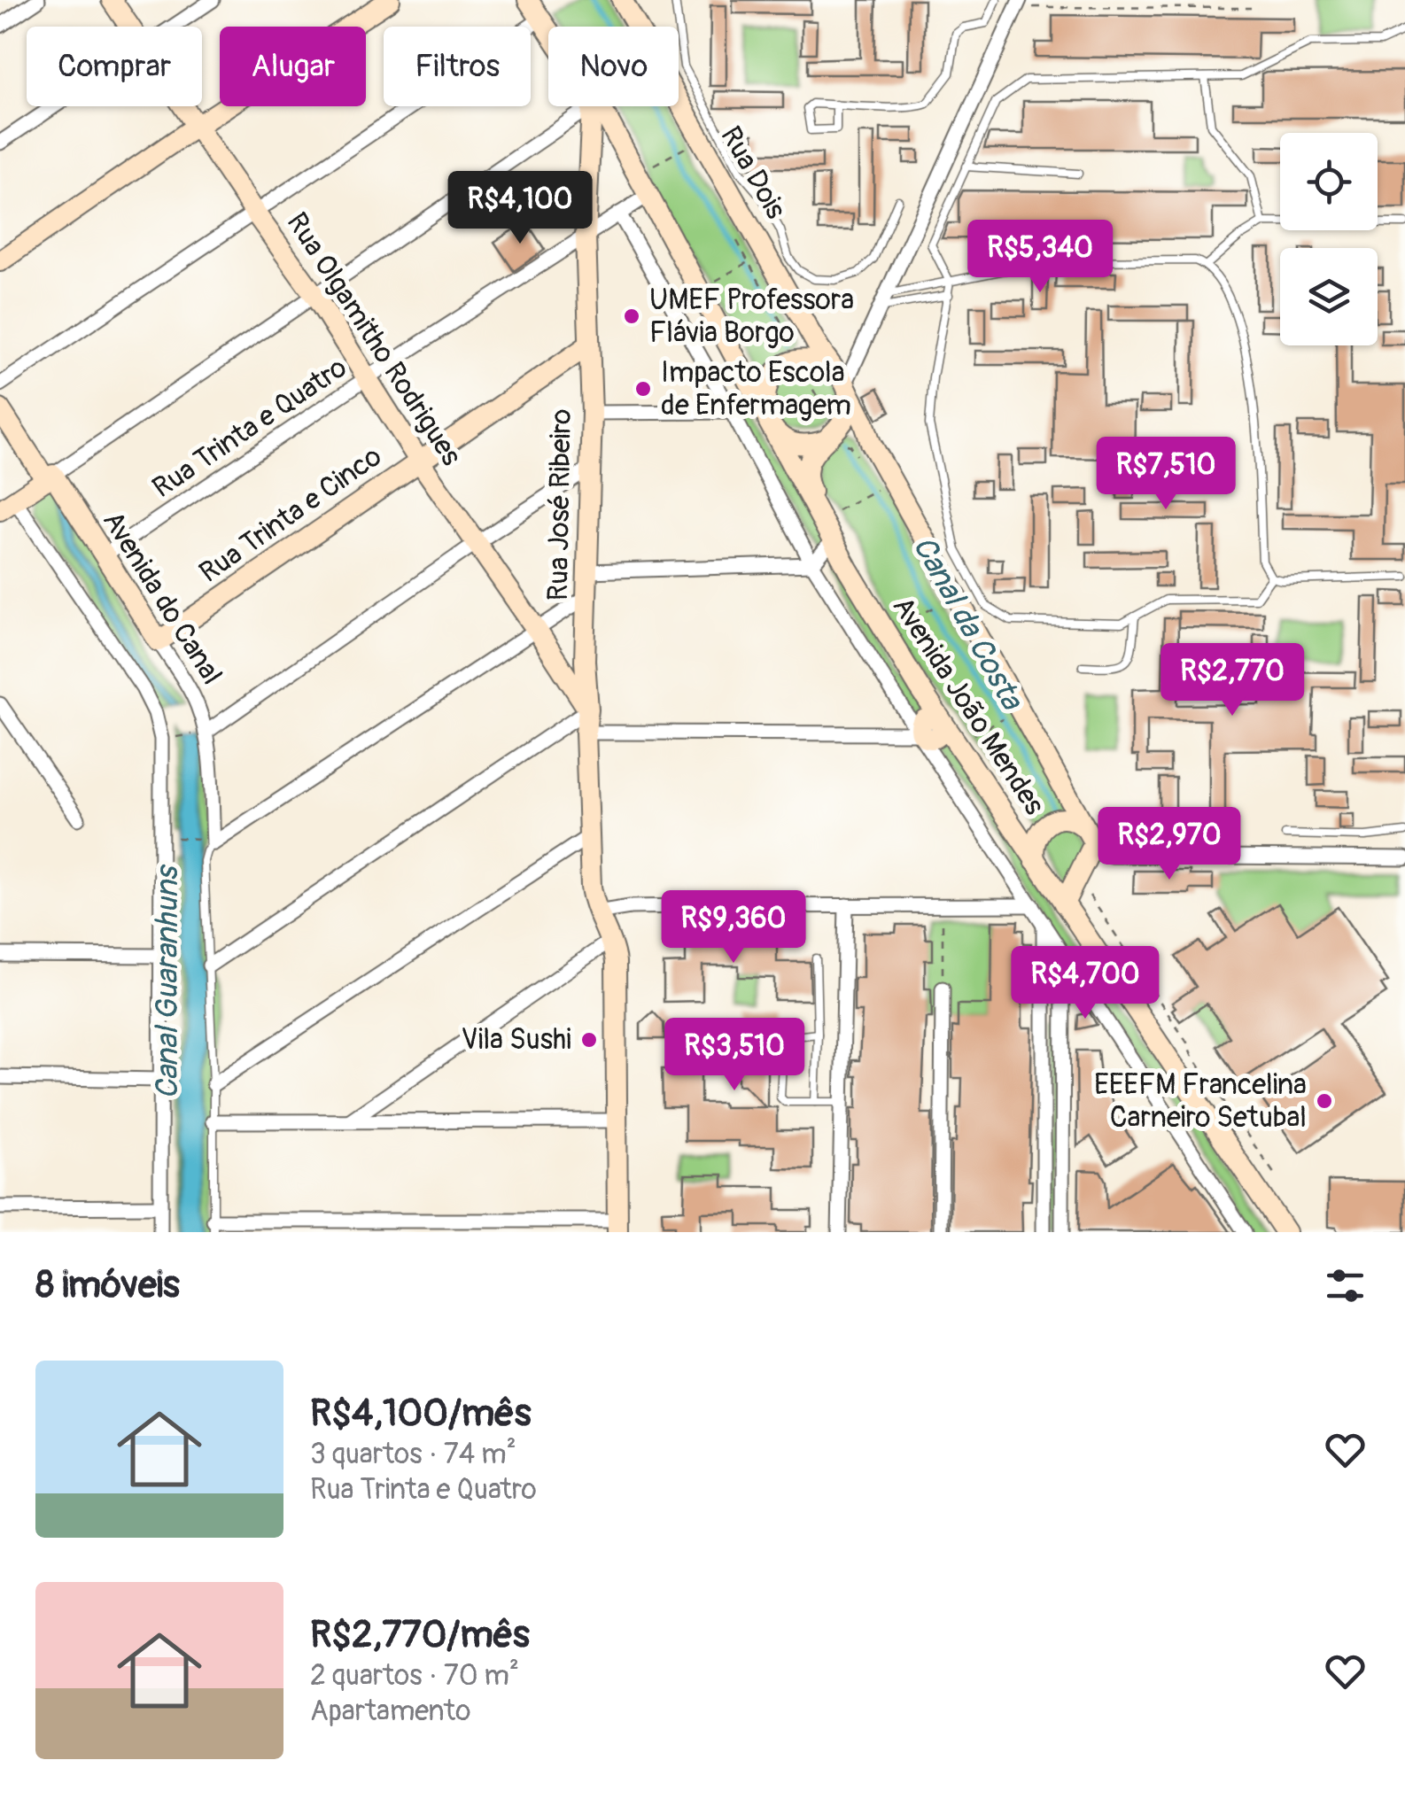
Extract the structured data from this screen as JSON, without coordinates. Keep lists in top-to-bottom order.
{
  "streets": {
    "street": [
      "Rua Dois",
      "Rua Olgamitho Rodrigues",
      "Rua Trinta e Quatro",
      "Rua José Ribeiro",
      "Rua Trinta e Cinco",
      "Avenida do Canal",
      "Avenida João Mendes"
    ]
  },
  "crossings": [
    ["Rua Dois", "Avenida João Mendes"],
    ["Rua Olgamitho Rodrigues", "Rua Trinta e Quatro"],
    ["Rua Olgamitho Rodrigues", "Rua José Ribeiro"],
    ["Rua Olgamitho Rodrigues", "Rua Trinta e Cinco"],
    ["Rua Trinta e Quatro", "Rua José Ribeiro"],
    ["Rua Trinta e Quatro", "Avenida do Canal"],
    ["Rua Trinta e Quatro", "Avenida João Mendes"],
    ["Rua José Ribeiro", "Rua Trinta e Cinco"],
    ["Rua Trinta e Cinco", "Avenida do Canal"]
  ],
  "water": ["Canal da Costa", "Canal Guaranhuns"],
  "places": [
    "UMEF Professora Flávia Borgo",
    "Impacto Escola de Enfermagem",
    "Vila Sushi",
    "EEEFM Francelina Carneiro Setubal"
  ],
  "page": {
    "chip": [
      "Comprar",
      "Alugar",
      "Filtros",
      "Novo"
    ],
    "price": [
      "R$4,100",
      "R$5,340",
      "R$7,510",
      "R$2,770",
      "R$2,970",
      "R$9,360",
      "R$4,700",
      "R$3,510"
    ],
    "heading": "8 imóveis",
    "list": [
      {
        "name": "R$4,100/mês",
        "note": "3 quartos · 74 m² · Rua Trinta e Quatro"
      },
      {
        "name": "R$2,770/mês",
        "note": "2 quartos · 70 m² · Apartamento"
      }
    ]
  }
}
